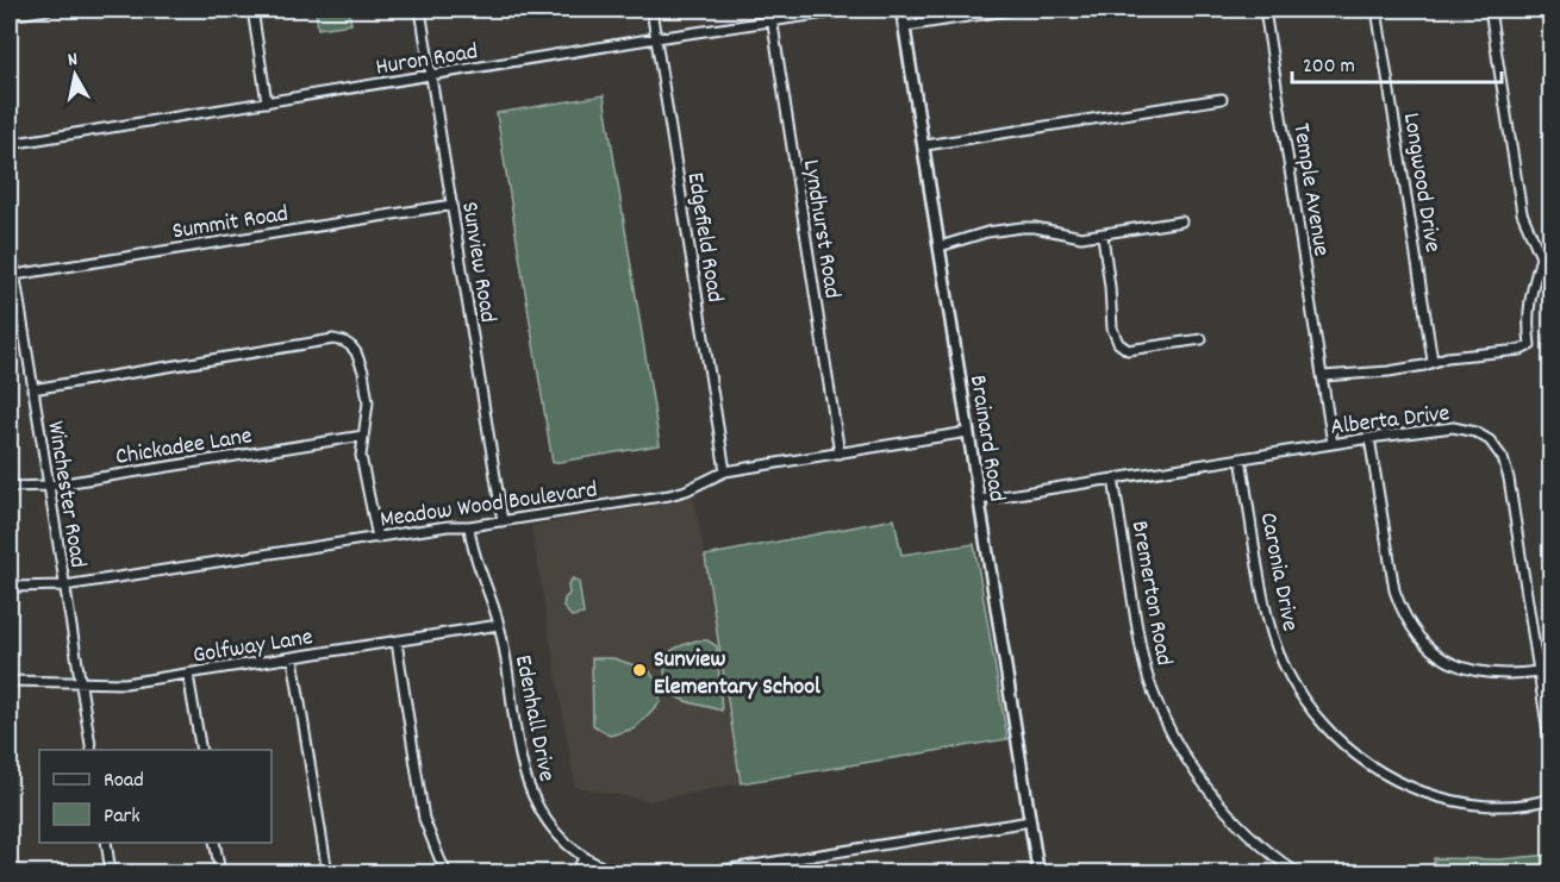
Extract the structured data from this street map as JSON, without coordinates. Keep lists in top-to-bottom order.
{
  "streets": {
    "main road": ["Brainard Road"],
    "street": [
      "Huron Road",
      "Longwood Drive",
      "Temple Avenue",
      "Summit Road",
      "Lyndhurst Road",
      "Edgefield Road",
      "Sunview Road",
      "Alberta Drive",
      "Chickadee Lane",
      "Winchester Road",
      "Meadow Wood Boulevard",
      "Caronia Drive",
      "Bremerton Road",
      "Golfway Lane",
      "Edenhall Drive"
    ]
  },
  "crossings": [
    ["Huron Road", "Lyndhurst Road"],
    ["Huron Road", "Edgefield Road"],
    ["Huron Road", "Sunview Road"],
    ["Temple Avenue", "Alberta Drive"],
    ["Summit Road", "Sunview Road"],
    ["Summit Road", "Winchester Road"],
    ["Lyndhurst Road", "Meadow Wood Boulevard"],
    ["Edgefield Road", "Meadow Wood Boulevard"],
    ["Sunview Road", "Meadow Wood Boulevard"],
    ["Alberta Drive", "Brainard Road"],
    ["Alberta Drive", "Caronia Drive"],
    ["Alberta Drive", "Bremerton Road"],
    ["Brainard Road", "Meadow Wood Boulevard"],
    ["Chickadee Lane", "Winchester Road"],
    ["Winchester Road", "Meadow Wood Boulevard"],
    ["Winchester Road", "Golfway Lane"],
    ["Meadow Wood Boulevard", "Edenhall Drive"],
    ["Golfway Lane", "Edenhall Drive"]
  ],
  "places": ["Sunview Elementary School"],
  "legend": ["Road", "Park"],
  "scale_bar": "200 m",
  "north": "top"
}
